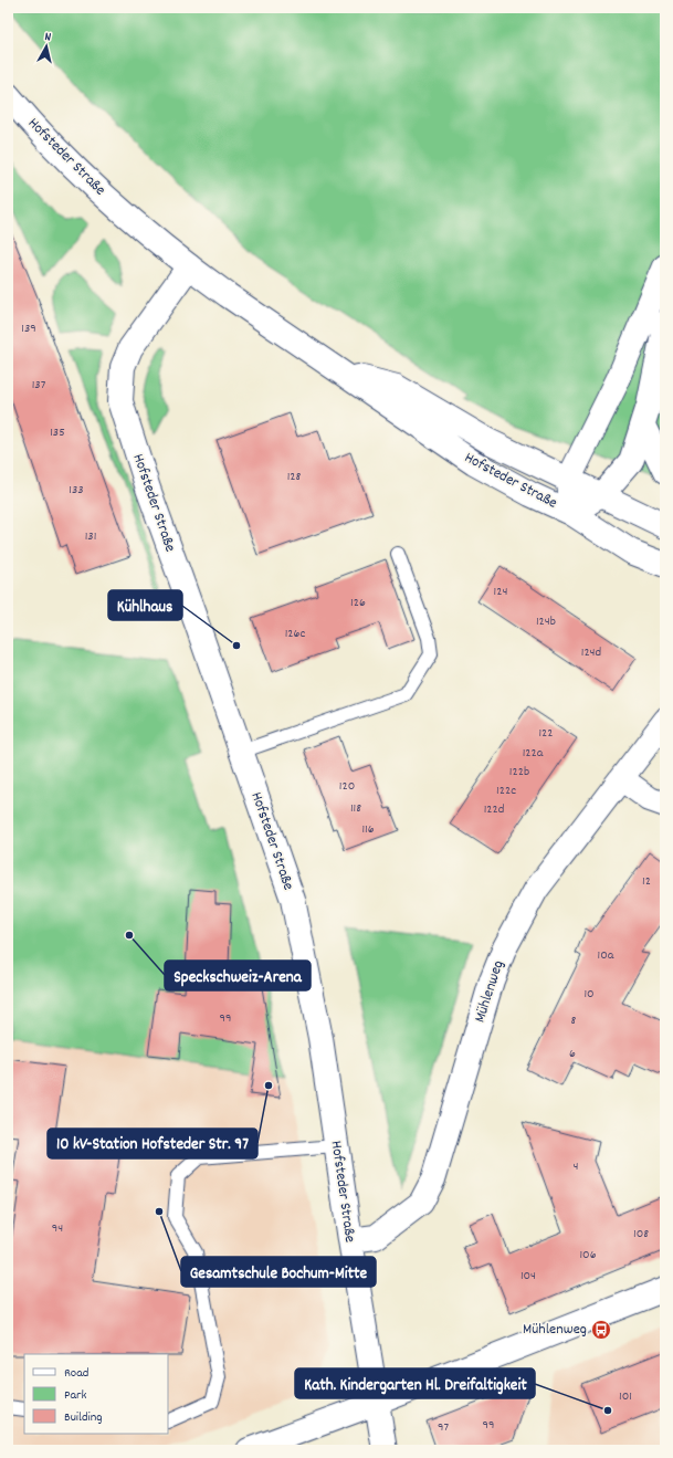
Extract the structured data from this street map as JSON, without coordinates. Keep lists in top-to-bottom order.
{
  "streets": {
    "main road": ["Hofsteder Straße", "Mühlenweg"]
  },
  "crossings": [
    ["Hofsteder Straße", "Mühlenweg"]
  ],
  "places": {
    "other": [
      "Kühlhaus",
      "Speckschweiz-Arena",
      "10 kV-Station Hofsteder Str. 97",
      "Gesamtschule Bochum-Mitte",
      "Kath. Kindergarten Hl. Dreifaltigkeit"
    ],
    "bus stop": ["Mühlenweg"]
  },
  "house_numbers": [
    "139",
    "137",
    "135",
    "128",
    "133",
    "131",
    "124",
    "126",
    "124b",
    "126c",
    "124d",
    "122",
    "122a",
    "122b",
    "120",
    "122c",
    "118",
    "122d",
    "116",
    "12",
    "10a",
    "10",
    "99",
    "8",
    "6",
    "4",
    "94",
    "108",
    "106",
    "104",
    "101",
    "99",
    "97"
  ],
  "legend": ["Road", "Park", "Building"],
  "north": "top"
}
